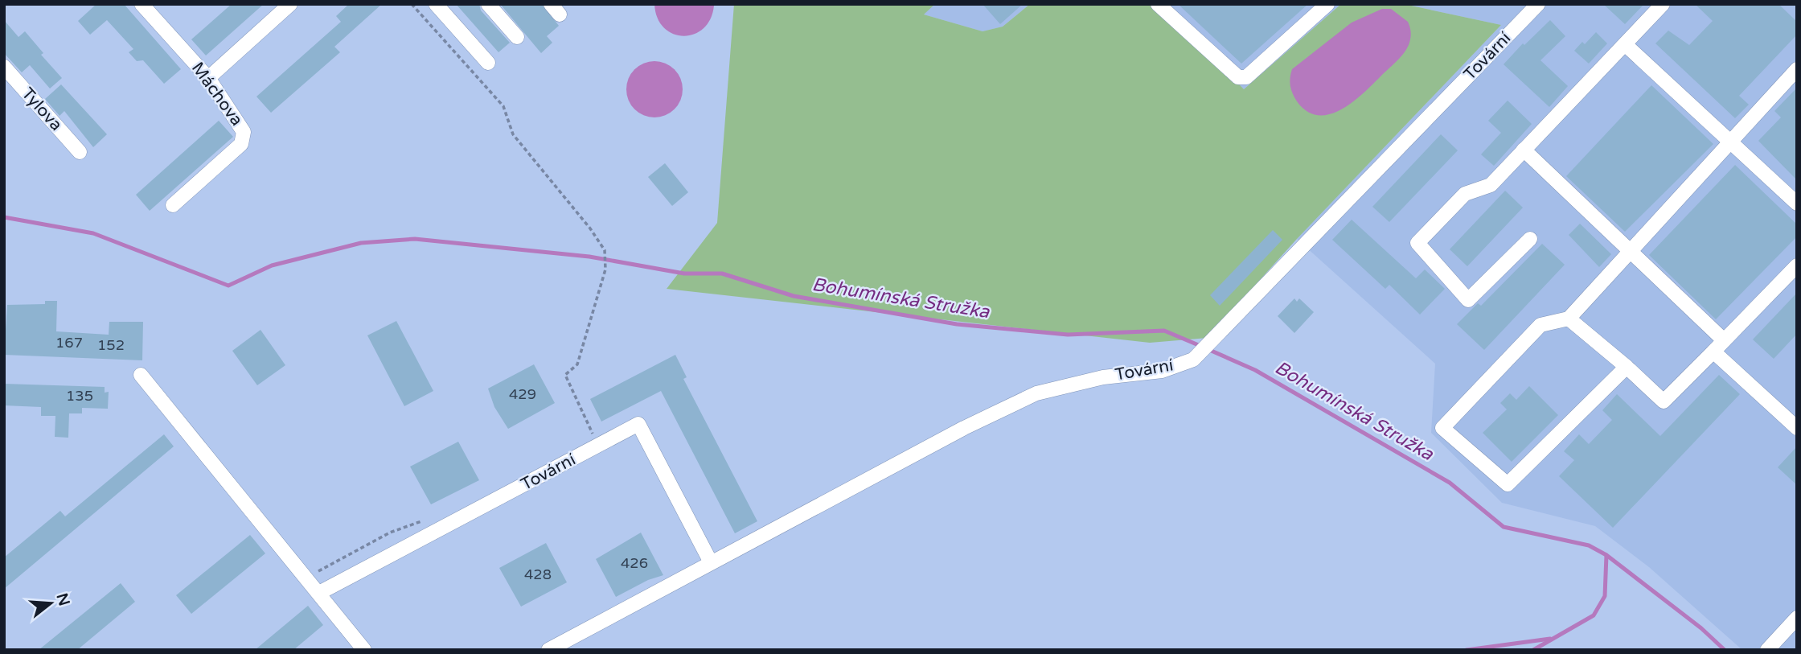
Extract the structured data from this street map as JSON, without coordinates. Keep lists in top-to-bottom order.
{
  "streets": {
    "street": ["Tovární", "Máchova", "Tylova"]
  },
  "water": ["Bohumínská Stružka"],
  "house_numbers": [
    "167",
    "152",
    "429",
    "135",
    "426",
    "428"
  ],
  "north": "right"
}
